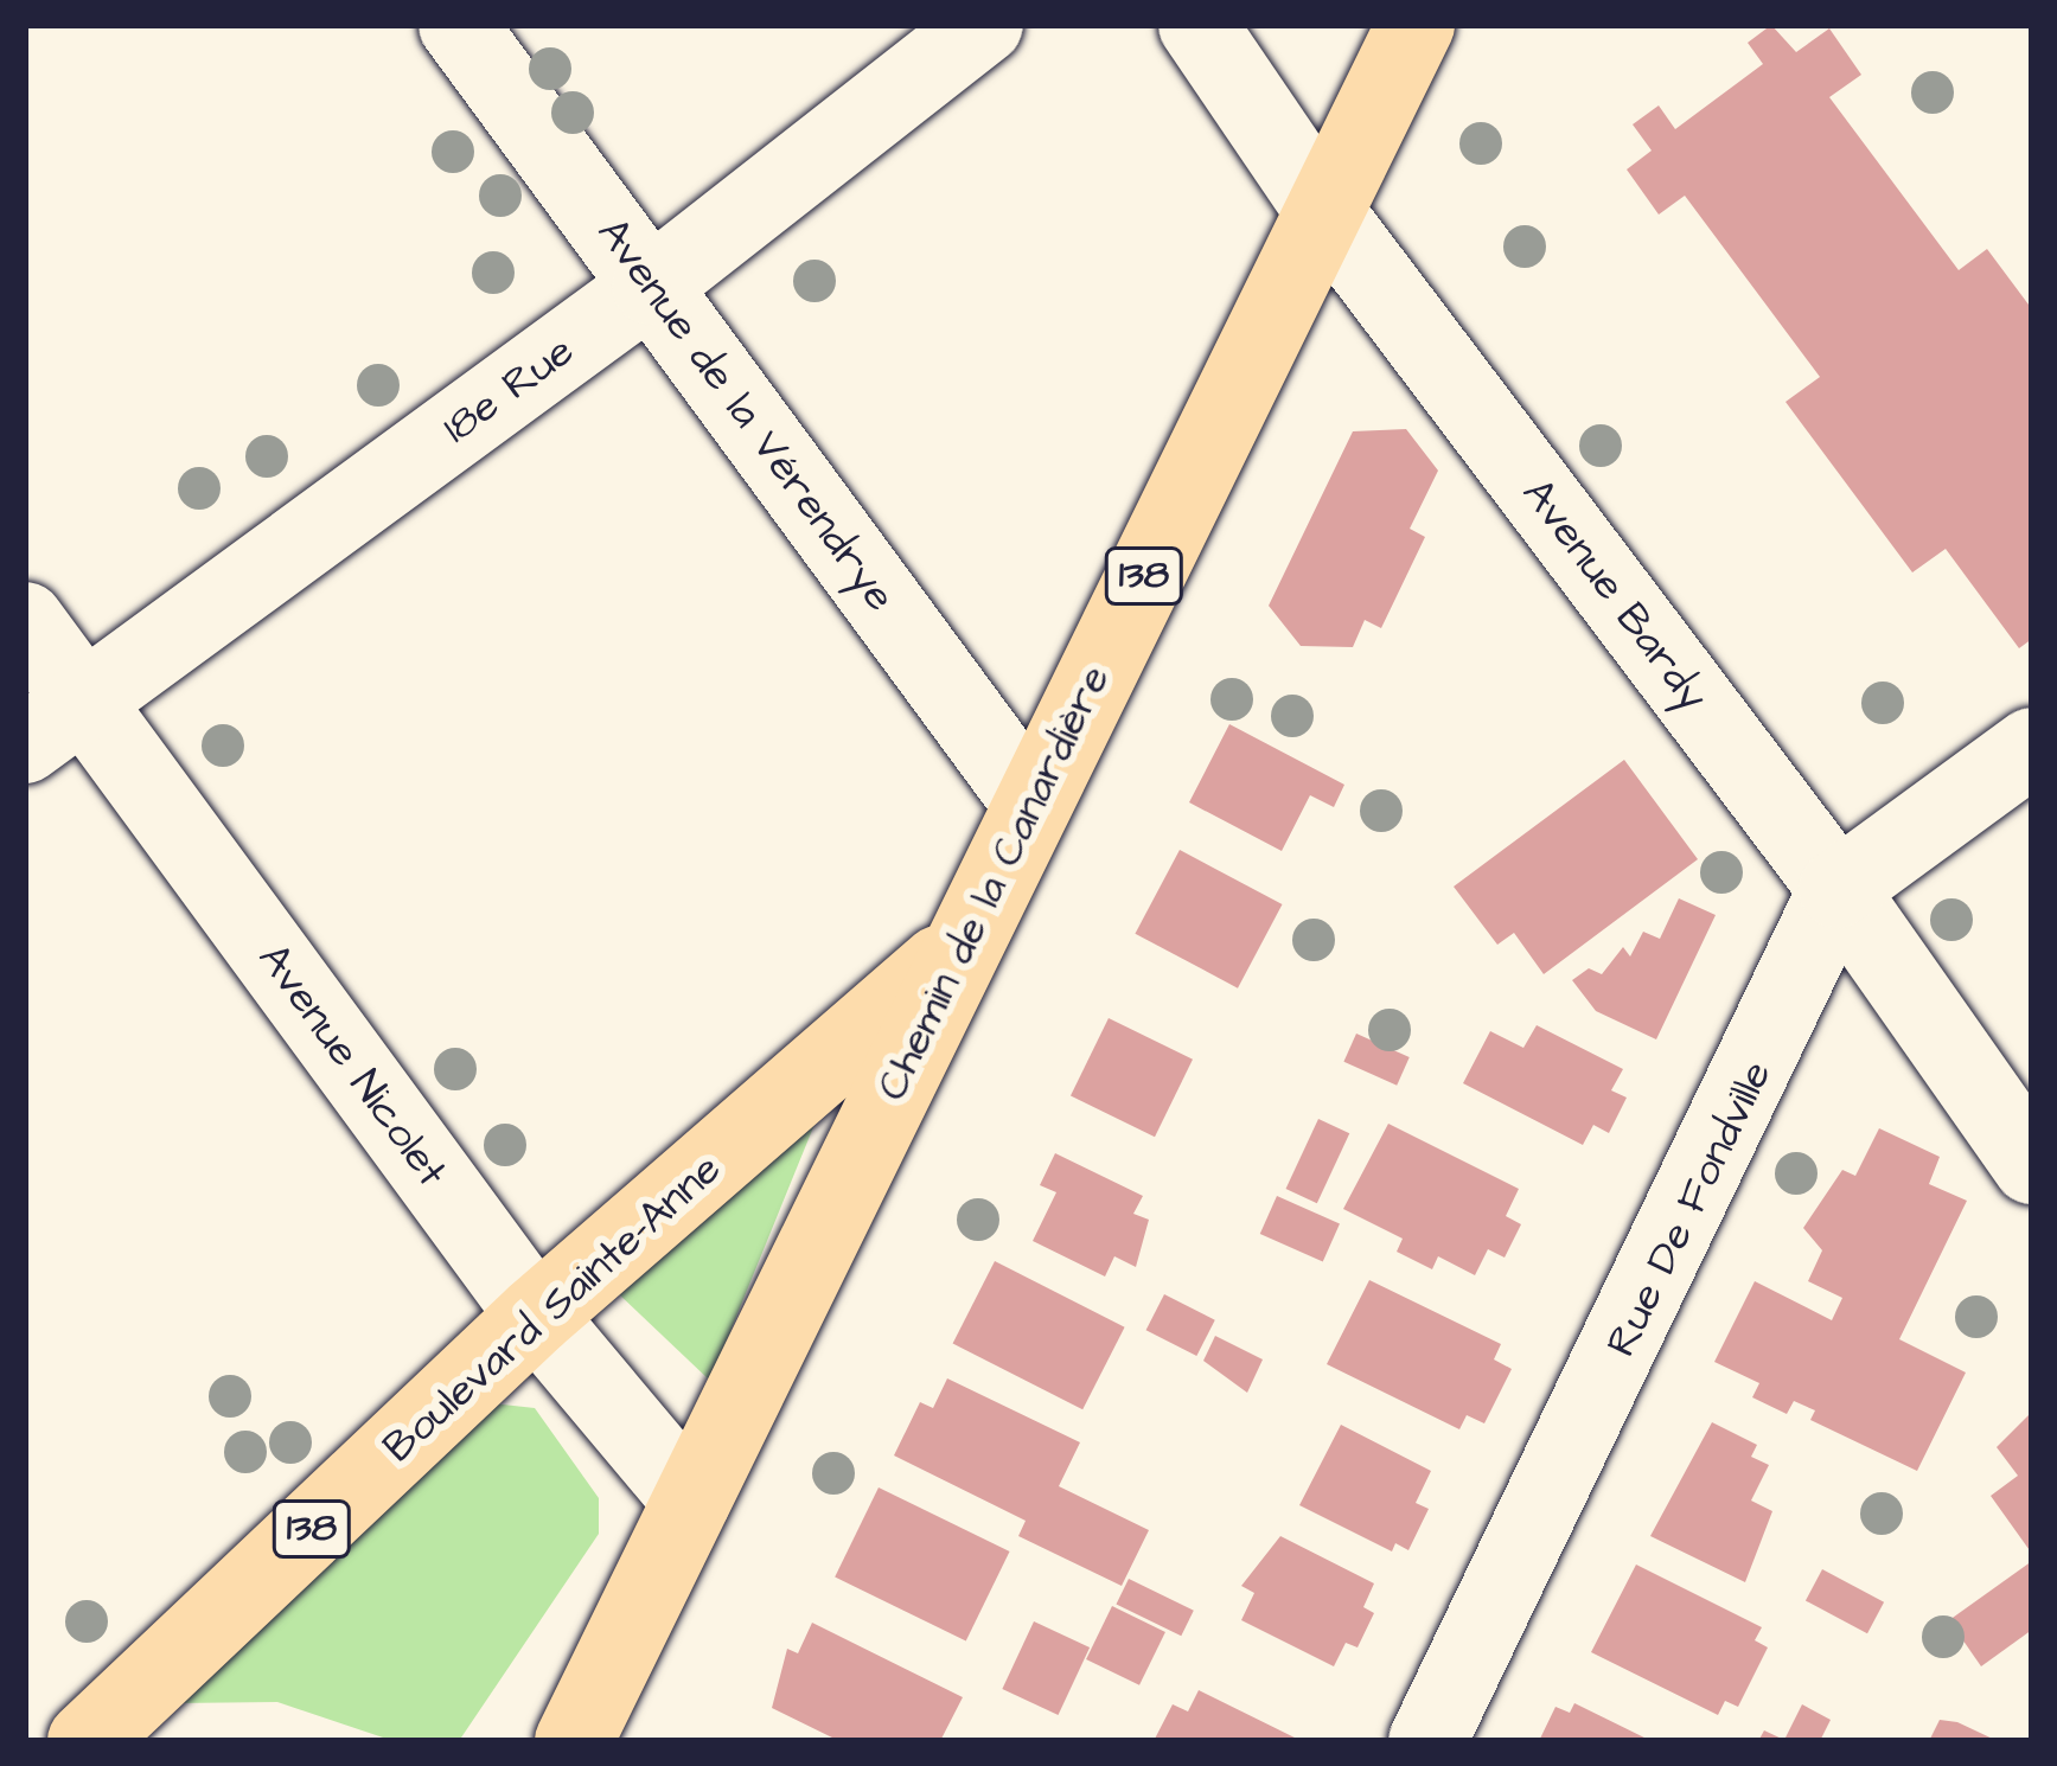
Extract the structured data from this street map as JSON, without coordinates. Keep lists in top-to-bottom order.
{
  "streets": {
    "main road": ["138", "Chemin de la Canardière", "Boulevard Sainte-Anne"],
    "street": [
      "18e Rue",
      "Avenue de la Vérendrye",
      "Avenue Bardy",
      "Avenue Nicolet",
      "Rue De Fondville"
    ]
  },
  "crossings": [
    ["18e Rue", "Avenue de la Vérendrye"],
    ["18e Rue", "Avenue Nicolet"],
    ["Avenue de la Vérendrye", "Chemin de la Canardière"],
    ["Avenue Bardy", "Chemin de la Canardière"],
    ["Avenue Bardy", "Rue De Fondville"],
    ["Chemin de la Canardière", "Avenue Nicolet"],
    ["Chemin de la Canardière", "Boulevard Sainte-Anne"],
    ["Avenue Nicolet", "Boulevard Sainte-Anne"]
  ]
}
